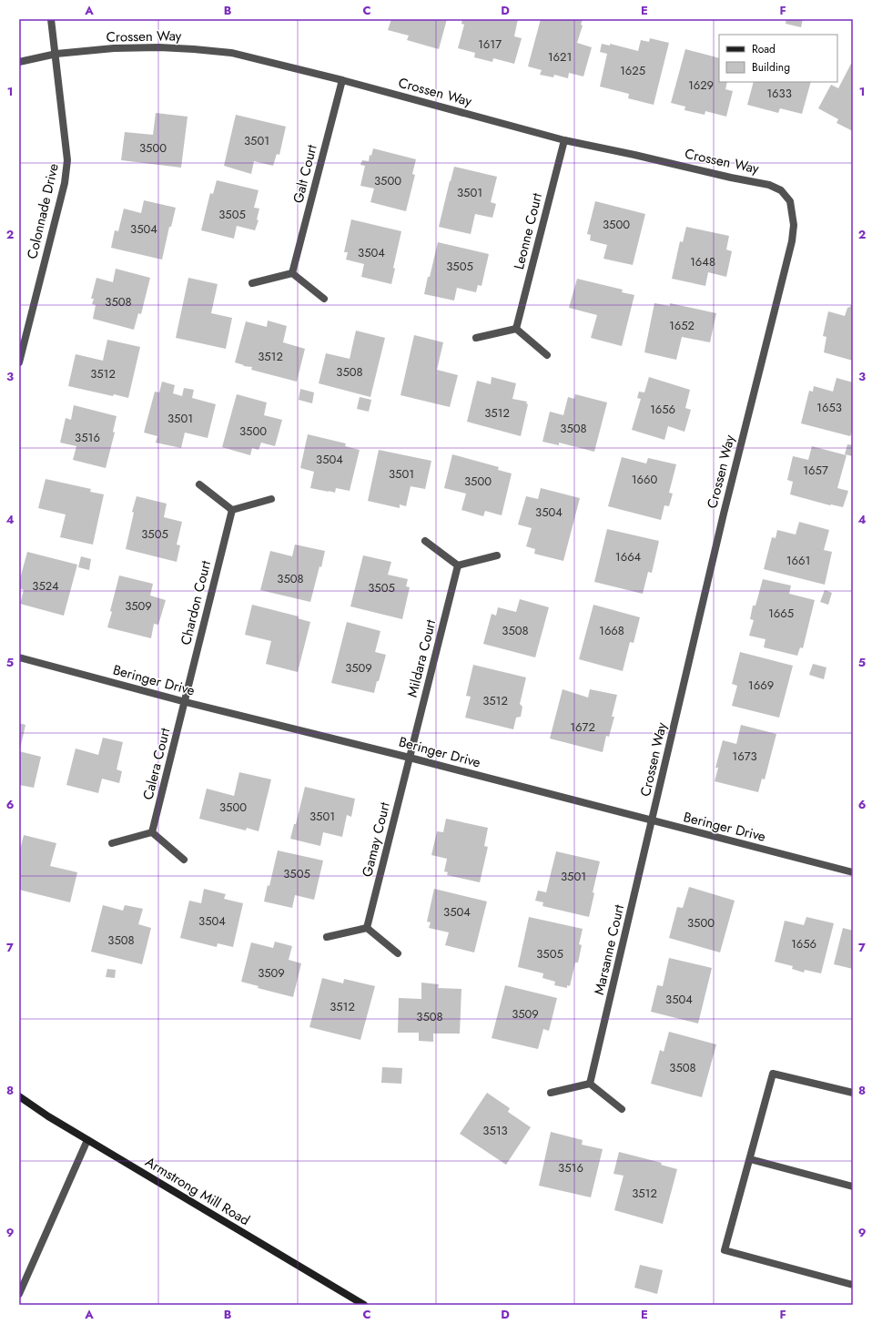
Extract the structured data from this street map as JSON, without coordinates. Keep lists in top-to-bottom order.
{
  "streets": {
    "street": [
      "Crossen Way",
      "Galt Court",
      "Colonnade Drive",
      "Leonne Court",
      "Chardon Court",
      "Mildara Court",
      "Beringer Drive",
      "Calera Court",
      "Gamay Court",
      "Marsanne Court",
      "Armstrong Mill Road"
    ]
  },
  "crossings": [
    ["Crossen Way", "Galt Court"],
    ["Crossen Way", "Colonnade Drive"],
    ["Crossen Way", "Leonne Court"],
    ["Crossen Way", "Beringer Drive"],
    ["Crossen Way", "Marsanne Court"],
    ["Chardon Court", "Beringer Drive"],
    ["Chardon Court", "Calera Court"],
    ["Mildara Court", "Beringer Drive"],
    ["Mildara Court", "Gamay Court"],
    ["Beringer Drive", "Calera Court"],
    ["Beringer Drive", "Gamay Court"],
    ["Beringer Drive", "Marsanne Court"]
  ],
  "house_numbers": [
    "1617",
    "1621",
    "1625",
    "1629",
    "1633",
    "3501",
    "3500",
    "3500",
    "3501",
    "3505",
    "3500",
    "3504",
    "3504",
    "1648",
    "3505",
    "3508",
    "1652",
    "3512",
    "3508",
    "3512",
    "1653",
    "1656",
    "3512",
    "3501",
    "3508",
    "3500",
    "3516",
    "3504",
    "1657",
    "3501",
    "1660",
    "3500",
    "3504",
    "3505",
    "1664",
    "1661",
    "3508",
    "3524",
    "3505",
    "3509",
    "1665",
    "3508",
    "1668",
    "3509",
    "1669",
    "3512",
    "1672",
    "1673",
    "3500",
    "3501",
    "3505",
    "3501",
    "3504",
    "3504",
    "3500",
    "3508",
    "1656",
    "3505",
    "3509",
    "3504",
    "3512",
    "3509",
    "3508",
    "3508",
    "3513",
    "3516",
    "3512"
  ],
  "legend": ["Road", "Building"],
  "grid": {
    "columns": [
      "A",
      "B",
      "C",
      "D",
      "E",
      "F"
    ],
    "rows": [
      "1",
      "2",
      "3",
      "4",
      "5",
      "6",
      "7",
      "8",
      "9"
    ]
  }
}
